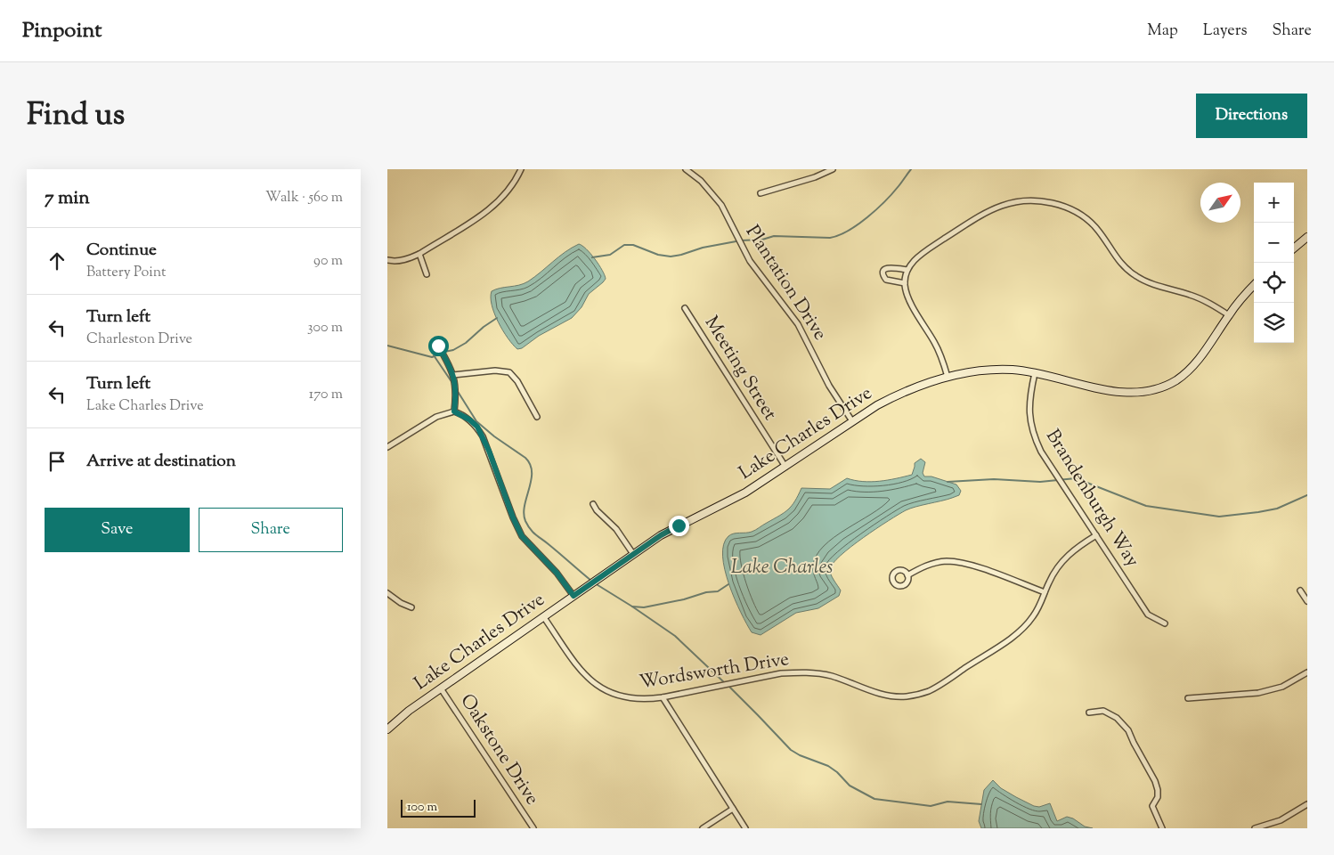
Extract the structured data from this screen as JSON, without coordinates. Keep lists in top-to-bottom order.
{
  "streets": {
    "street": [
      "Plantation Drive",
      "Meeting Street",
      "Lake Charles Drive",
      "Brandenburgh Way",
      "Wordsworth Drive",
      "Oakstone Drive"
    ]
  },
  "crossings": [
    ["Plantation Drive", "Lake Charles Drive"],
    ["Meeting Street", "Lake Charles Drive"],
    ["Lake Charles Drive", "Brandenburgh Way"],
    ["Lake Charles Drive", "Wordsworth Drive"],
    ["Lake Charles Drive", "Oakstone Drive"],
    ["Brandenburgh Way", "Wordsworth Drive"]
  ],
  "water": ["Lake Charles"],
  "scale_bar": "100 m",
  "north": "top right",
  "page": {
    "header": "Pinpoint",
    "nav": ["Map", "Layers", "Share"],
    "title": "Find us",
    "buttons": [
      "Directions",
      ["Save", "Share"]
    ],
    "heading": ["7 min", "Walk · 560 m"],
    "map_buttons": ["+", "−"],
    "list": [
      ["Continue", "Battery Point", "90 m"],
      ["Turn left", "Charleston Drive", "300 m"],
      ["Turn left", "Lake Charles Drive", "170 m"],
      "Arrive at destination"
    ],
    "scale": "100 m"
  }
}
